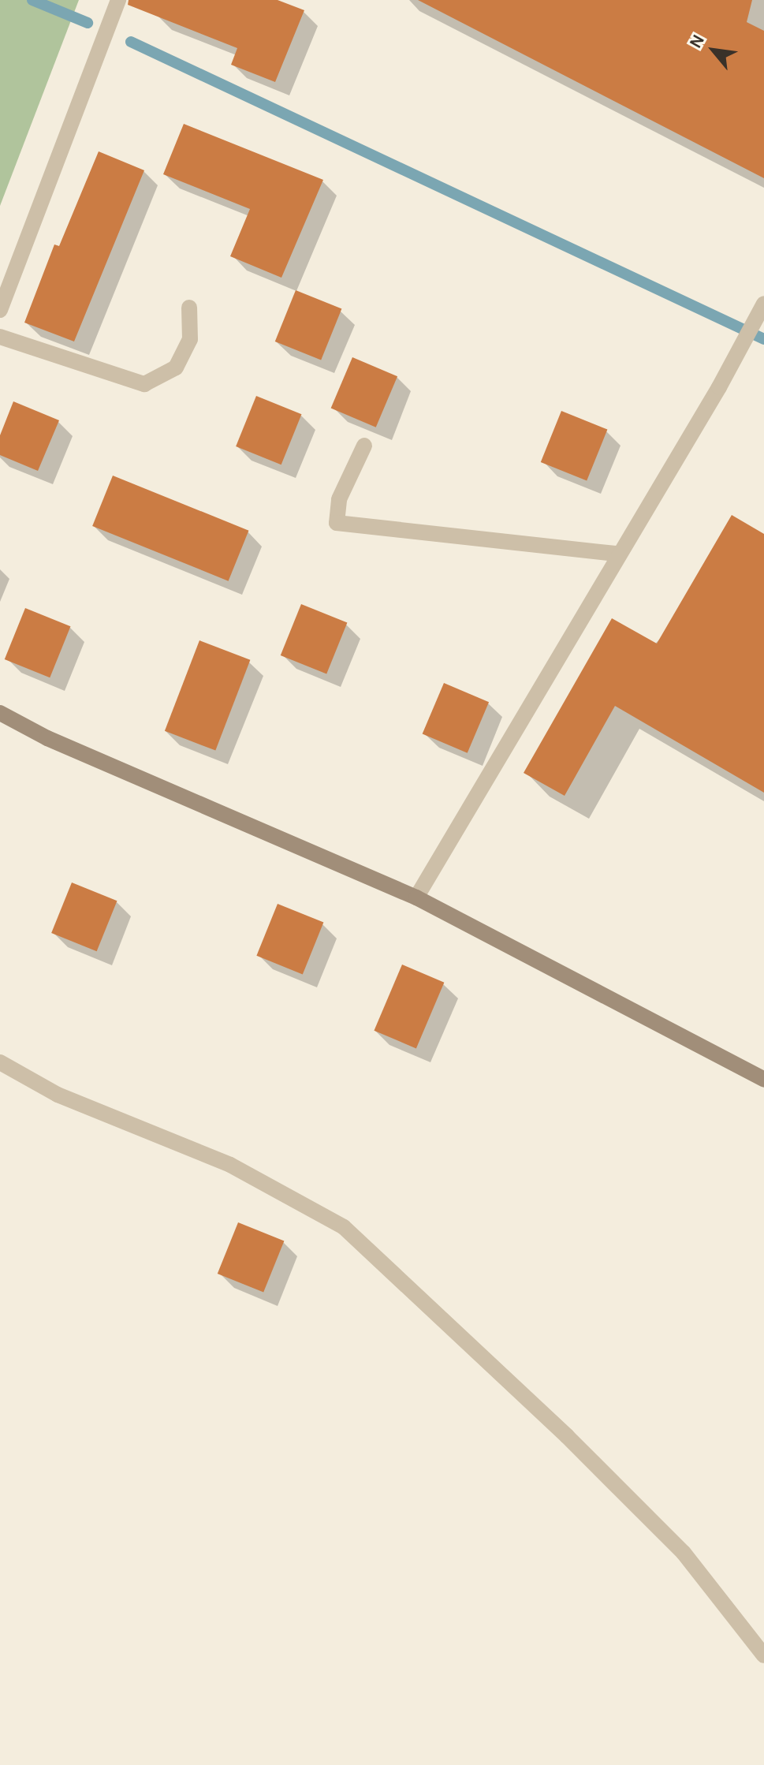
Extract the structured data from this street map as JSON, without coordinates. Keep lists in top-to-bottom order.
{
  "north": "top left"
}
